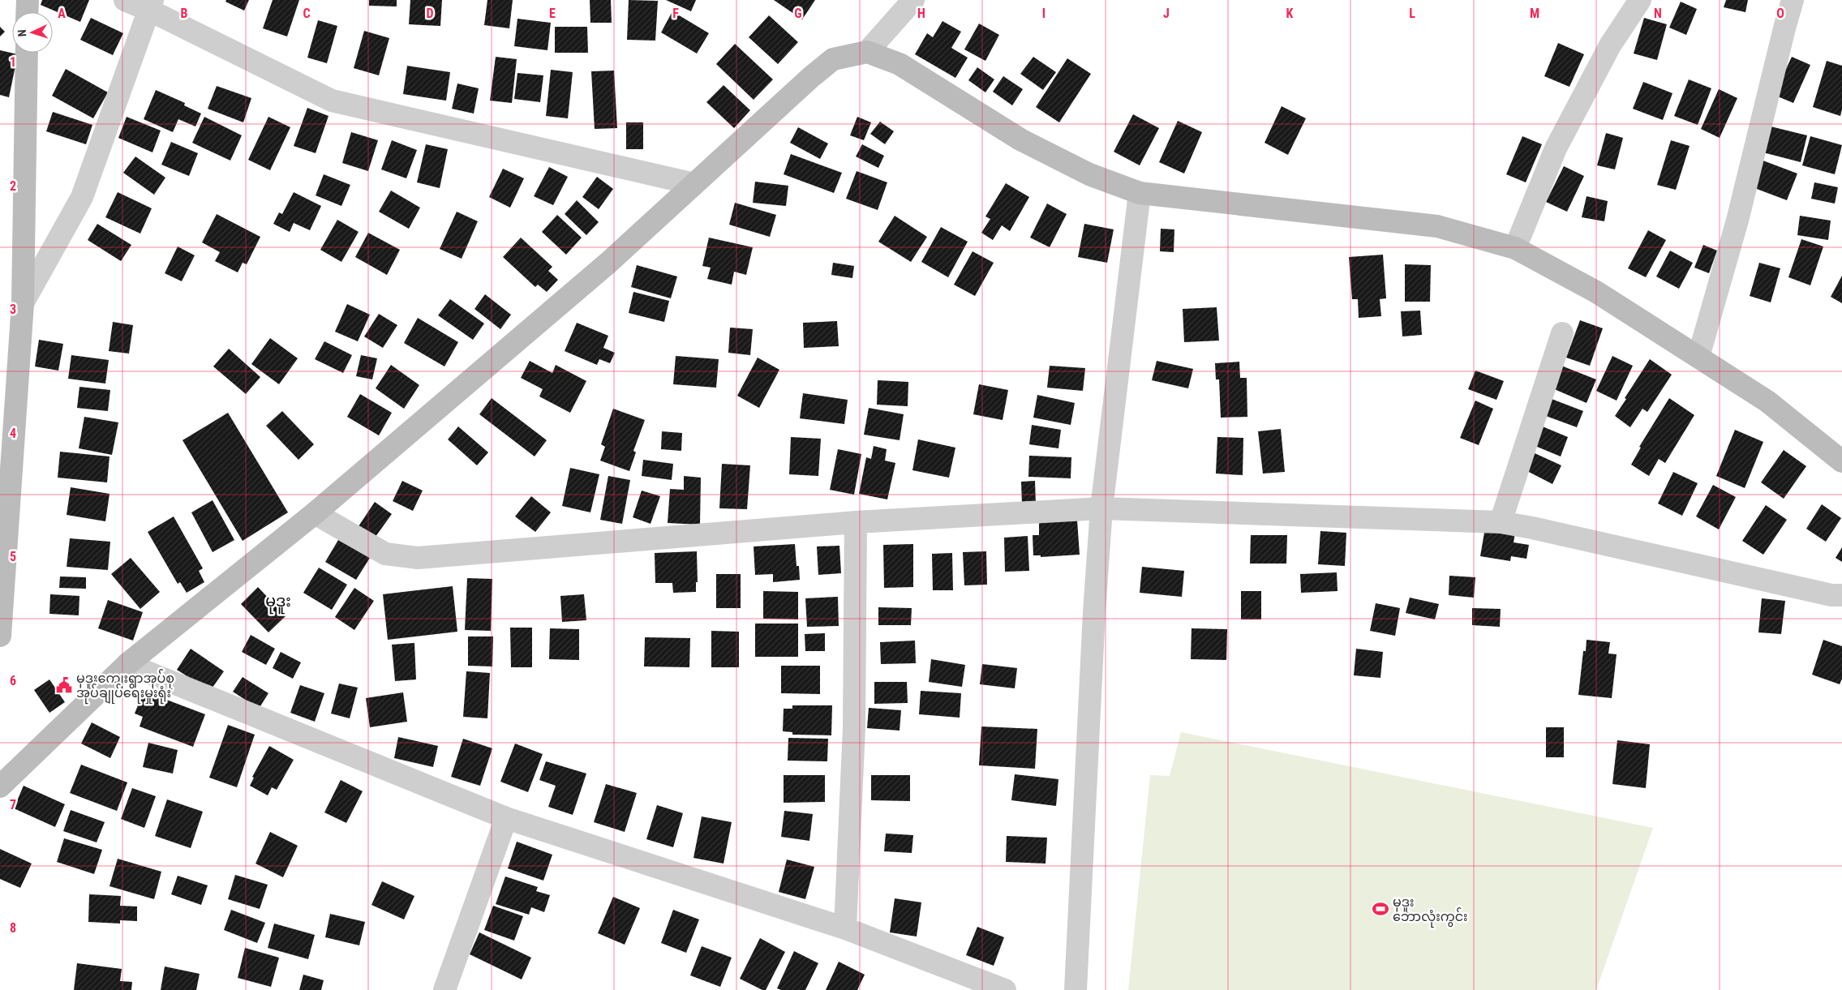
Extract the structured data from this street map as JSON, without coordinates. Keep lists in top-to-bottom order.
{
  "districts": ["မုဒူး"],
  "places": {
    "public building": ["မုဒူးကျေးရွာအုပ်စု အုပ်ချုပ်ရေးမှုးရုံး"],
    "sports": ["မုဒူး ဘောလုံးကွင်း"]
  },
  "north": "left",
  "grid": {
    "columns": [
      "A",
      "B",
      "C",
      "D",
      "E",
      "F",
      "G",
      "H",
      "I",
      "J",
      "K",
      "L",
      "M",
      "N",
      "O"
    ],
    "rows": [
      "1",
      "2",
      "3",
      "4",
      "5",
      "6",
      "7",
      "8"
    ]
  }
}
